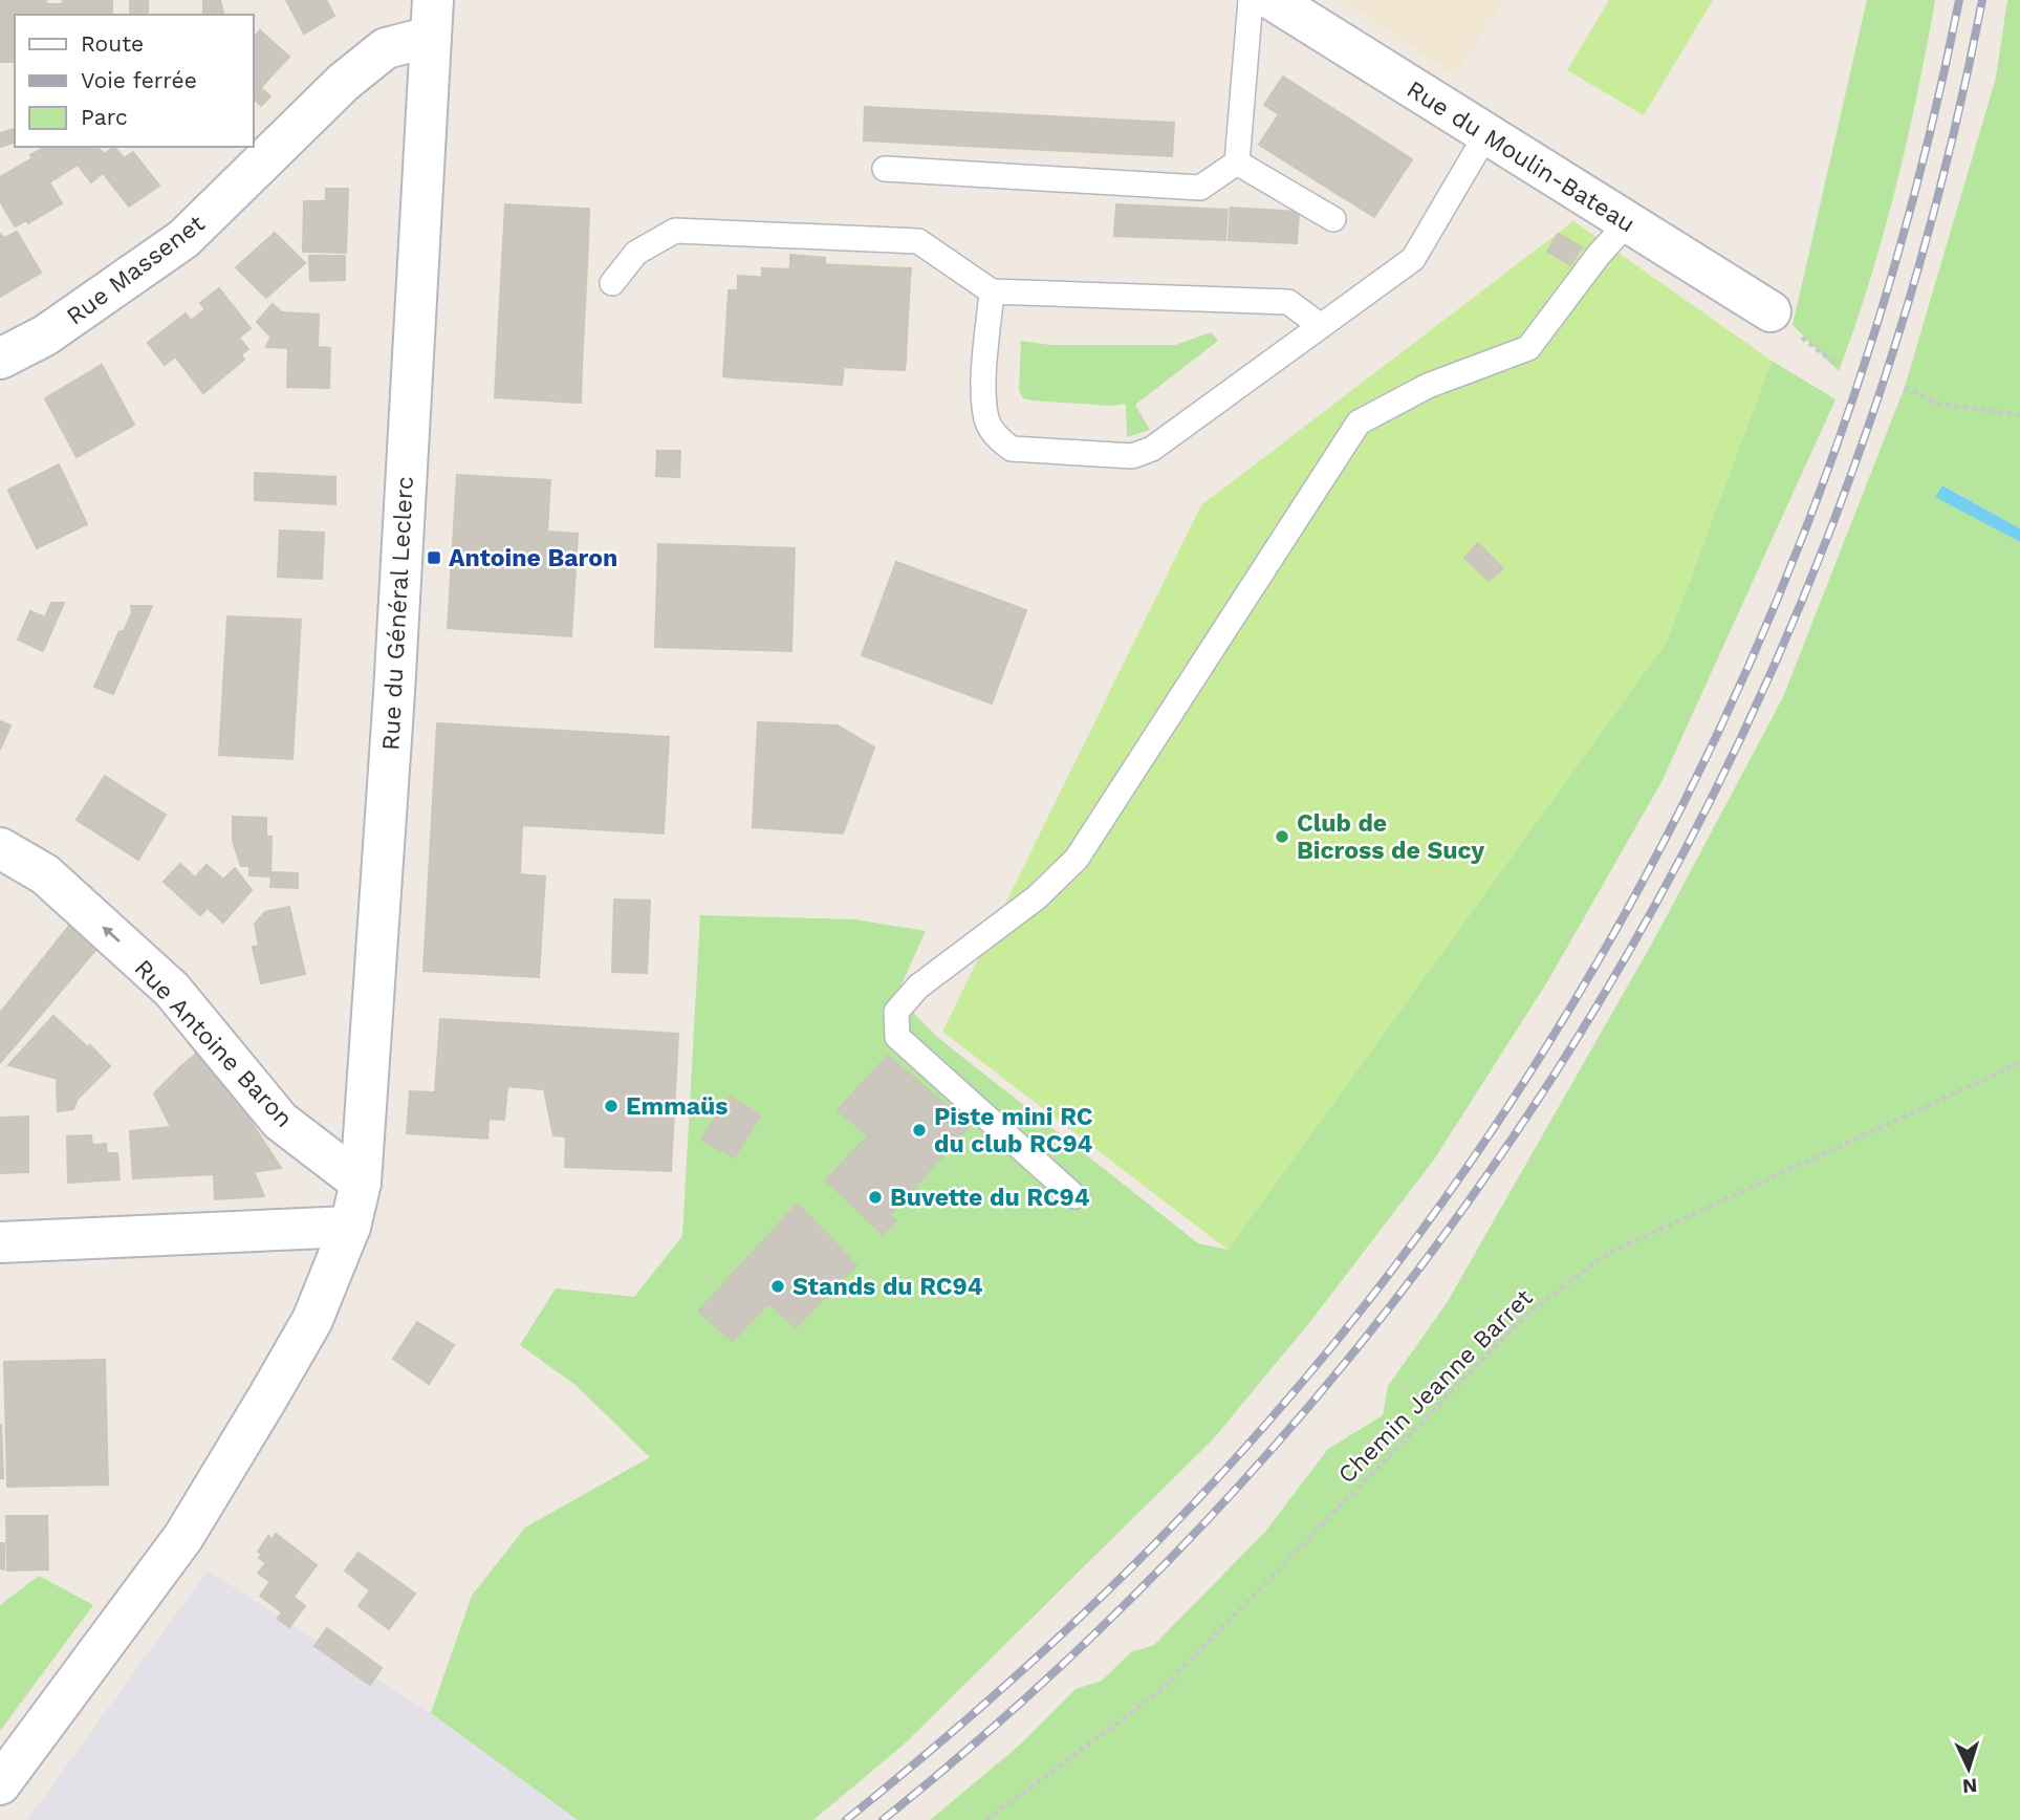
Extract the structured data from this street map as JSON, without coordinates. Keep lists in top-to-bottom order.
{
  "streets": {
    "main road": [
      "Rue du Moulin-Bateau",
      "Rue Massenet",
      "Rue du Général Leclerc",
      "Rue Antoine Baron"
    ],
    "path": ["Chemin Jeanne Barret"]
  },
  "crossings": [
    ["Rue Massenet", "Rue du Général Leclerc"],
    ["Rue du Général Leclerc", "Rue Antoine Baron"]
  ],
  "one_way": ["Rue Antoine Baron"],
  "places": {
    "transit": ["Antoine Baron"],
    "other": [
      "Club de Bicross de Sucy",
      "Emmaüs",
      "Piste mini RC du club RC94",
      "Buvette du RC94",
      "Stands du RC94"
    ]
  },
  "legend": ["Route", "Voie ferrée", "Parc"],
  "north": "bottom"
}
